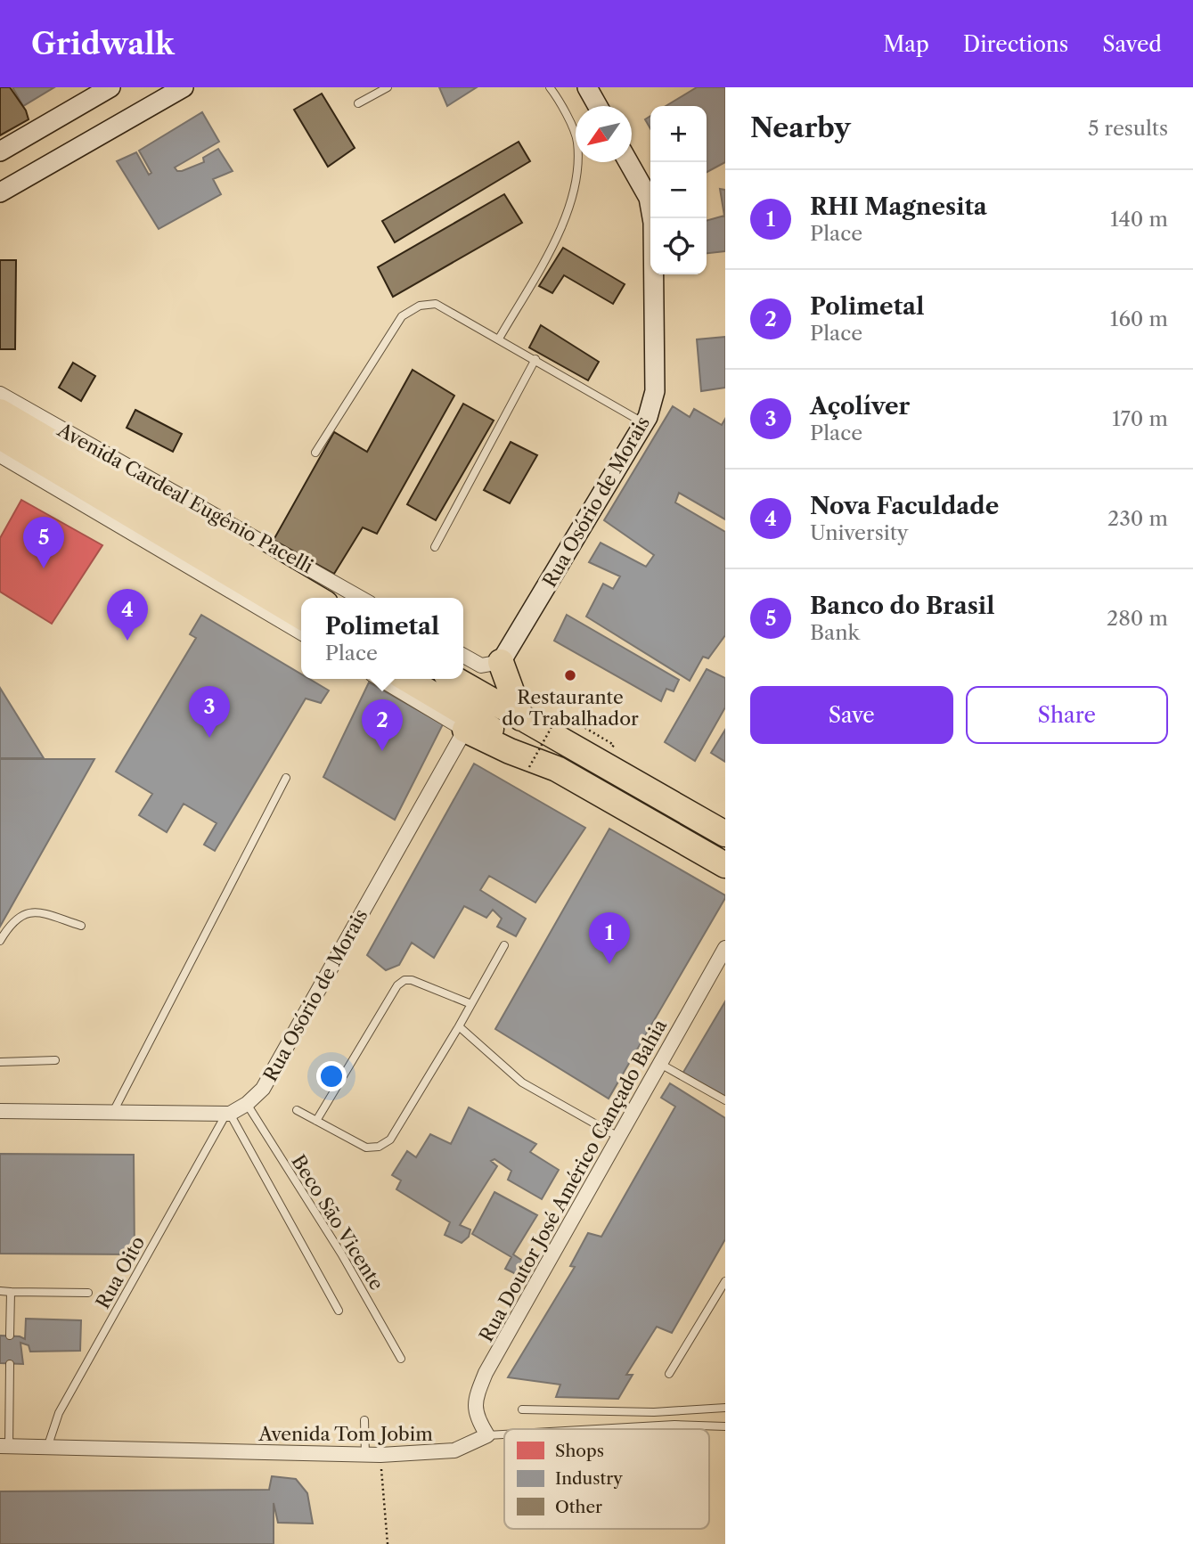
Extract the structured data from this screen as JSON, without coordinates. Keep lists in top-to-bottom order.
{
  "streets": {
    "highway": ["Avenida Cardeal Eugênio Pacelli"],
    "street": ["Rua Osório de Morais", "Rua Doutor José Américo Cançado Bahia", "Avenida Tom Jobim"],
    "lane": ["Beco São Vicente", "Rua Oito"]
  },
  "crossings": [
    ["Rua Osório de Morais", "Beco São Vicente"],
    ["Rua Osório de Morais", "Rua Oito"],
    ["Rua Doutor José Américo Cançado Bahia", "Avenida Tom Jobim"],
    ["Rua Oito", "Avenida Tom Jobim"]
  ],
  "places": ["Restaurante do Trabalhador"],
  "legend": ["Shops", "Industry", "Other"],
  "north": "bottom left",
  "page": {
    "header": "Gridwalk",
    "nav": ["Map", "Directions", "Saved"],
    "heading": ["Nearby", "5 results"],
    "map_buttons": ["+", "−"],
    "list": [
      {
        "mark": "1",
        "name": "RHI Magnesita",
        "note": "Place",
        "value": "140 m"
      },
      {
        "mark": "2",
        "name": "Polimetal",
        "note": "Place",
        "value": "160 m"
      },
      {
        "mark": "3",
        "name": "Açolíver",
        "note": "Place",
        "value": "170 m"
      },
      {
        "mark": "4",
        "name": "Nova Faculdade",
        "note": "University",
        "value": "230 m"
      },
      {
        "mark": "5",
        "name": "Banco do Brasil",
        "note": "Bank",
        "value": "280 m"
      }
    ],
    "pins": [
      "5",
      "4",
      "3",
      "2",
      "1"
    ],
    "popup": ["Polimetal", "Place"],
    "buttons": ["Save", "Share"]
  }
}
